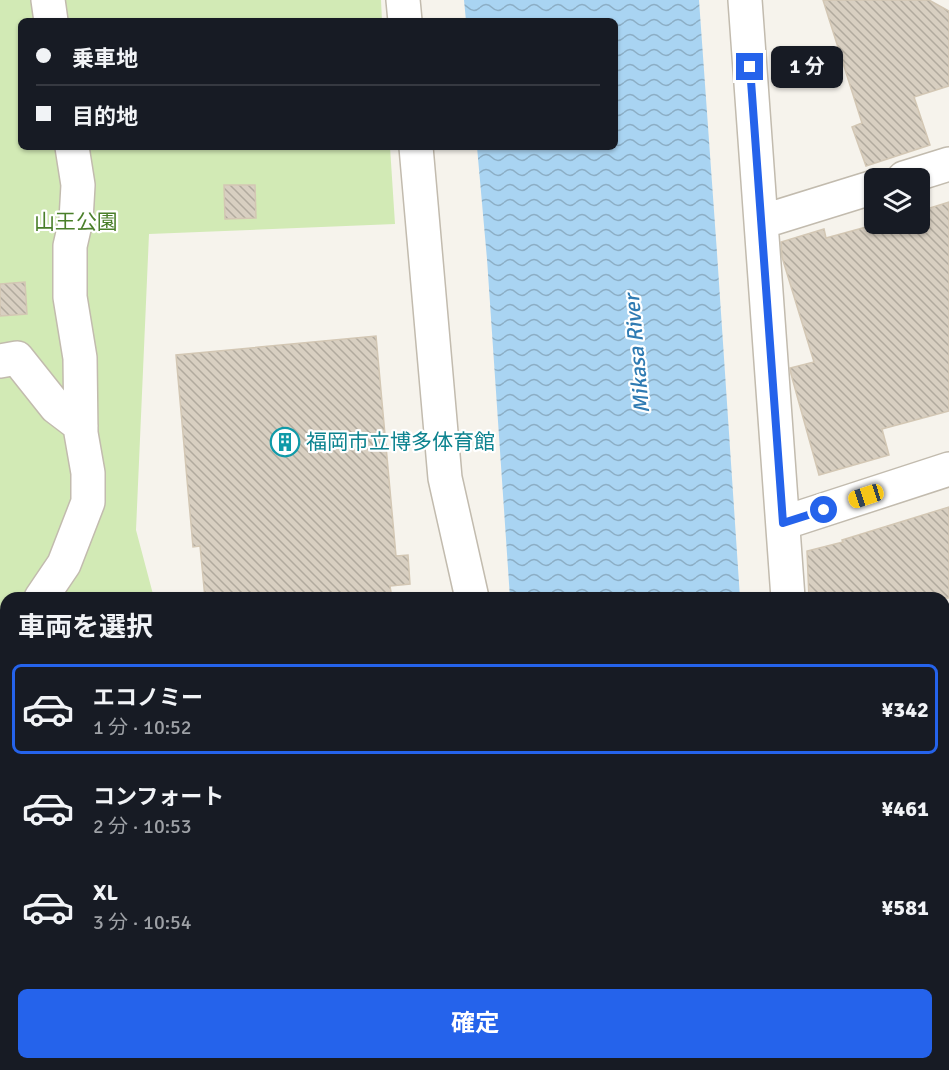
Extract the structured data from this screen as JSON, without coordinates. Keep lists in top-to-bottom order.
{
  "water": ["Mikasa River"],
  "parks": ["山王公園"],
  "places": {
    "building": ["福岡市立博多体育館"]
  },
  "page": {
    "banner": ["乗車地", "目的地"],
    "bubble": "1 分",
    "heading": "車両を選択",
    "list": [
      {
        "name": "エコノミー",
        "note": "1 分 · 10:52",
        "value": "¥342"
      },
      {
        "name": "コンフォート",
        "note": "2 分 · 10:53",
        "value": "¥461"
      },
      {
        "name": "XL",
        "note": "3 分 · 10:54",
        "value": "¥581"
      }
    ],
    "buttons": "確定"
  }
}
